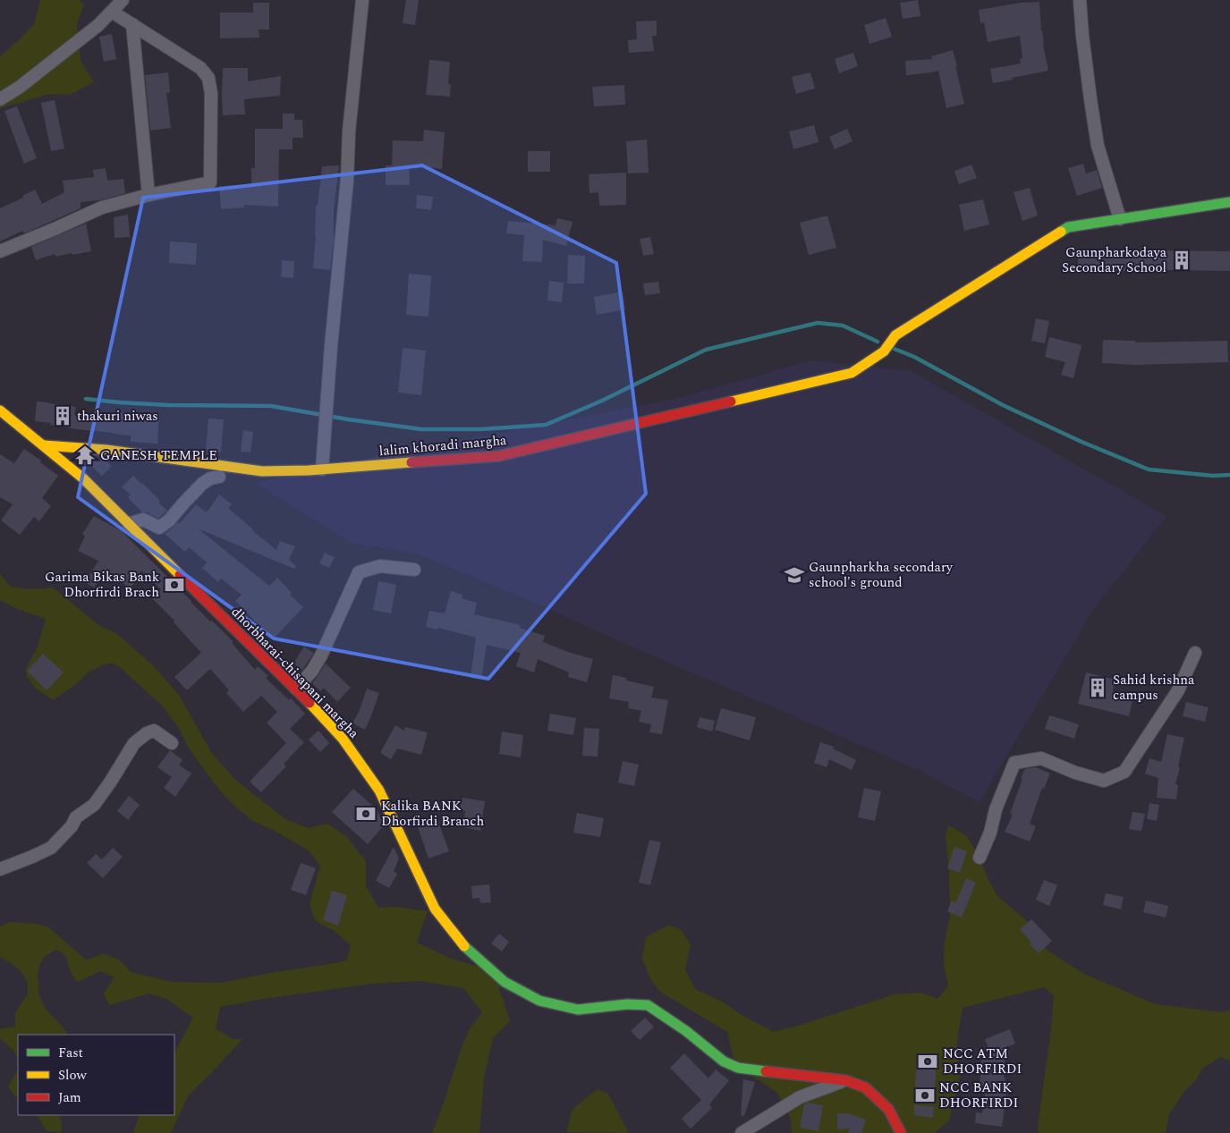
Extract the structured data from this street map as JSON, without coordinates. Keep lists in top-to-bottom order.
{
  "streets": {
    "street": ["lalim khoradi margha", "dhorbharai-chisapani margha"]
  },
  "crossings": [
    ["lalim khoradi margha", "dhorbharai-chisapani margha"]
  ],
  "places": {
    "building": ["Gaunpharkodaya Secondary School", "thakuri niwas", "Sahid krishna campus"],
    "temple": ["GANESH TEMPLE"],
    "school or university": ["Gaunpharkha secondary school's ground"],
    "bank": [
      "Garima Bikas Bank Dhorfirdi Brach",
      "Kalika BANK Dhorfirdi Branch",
      "NCC ATM DHORFIRDI",
      "NCC BANK DHORFIRDI"
    ]
  },
  "legend": ["Fast", "Slow", "Jam"]
}
